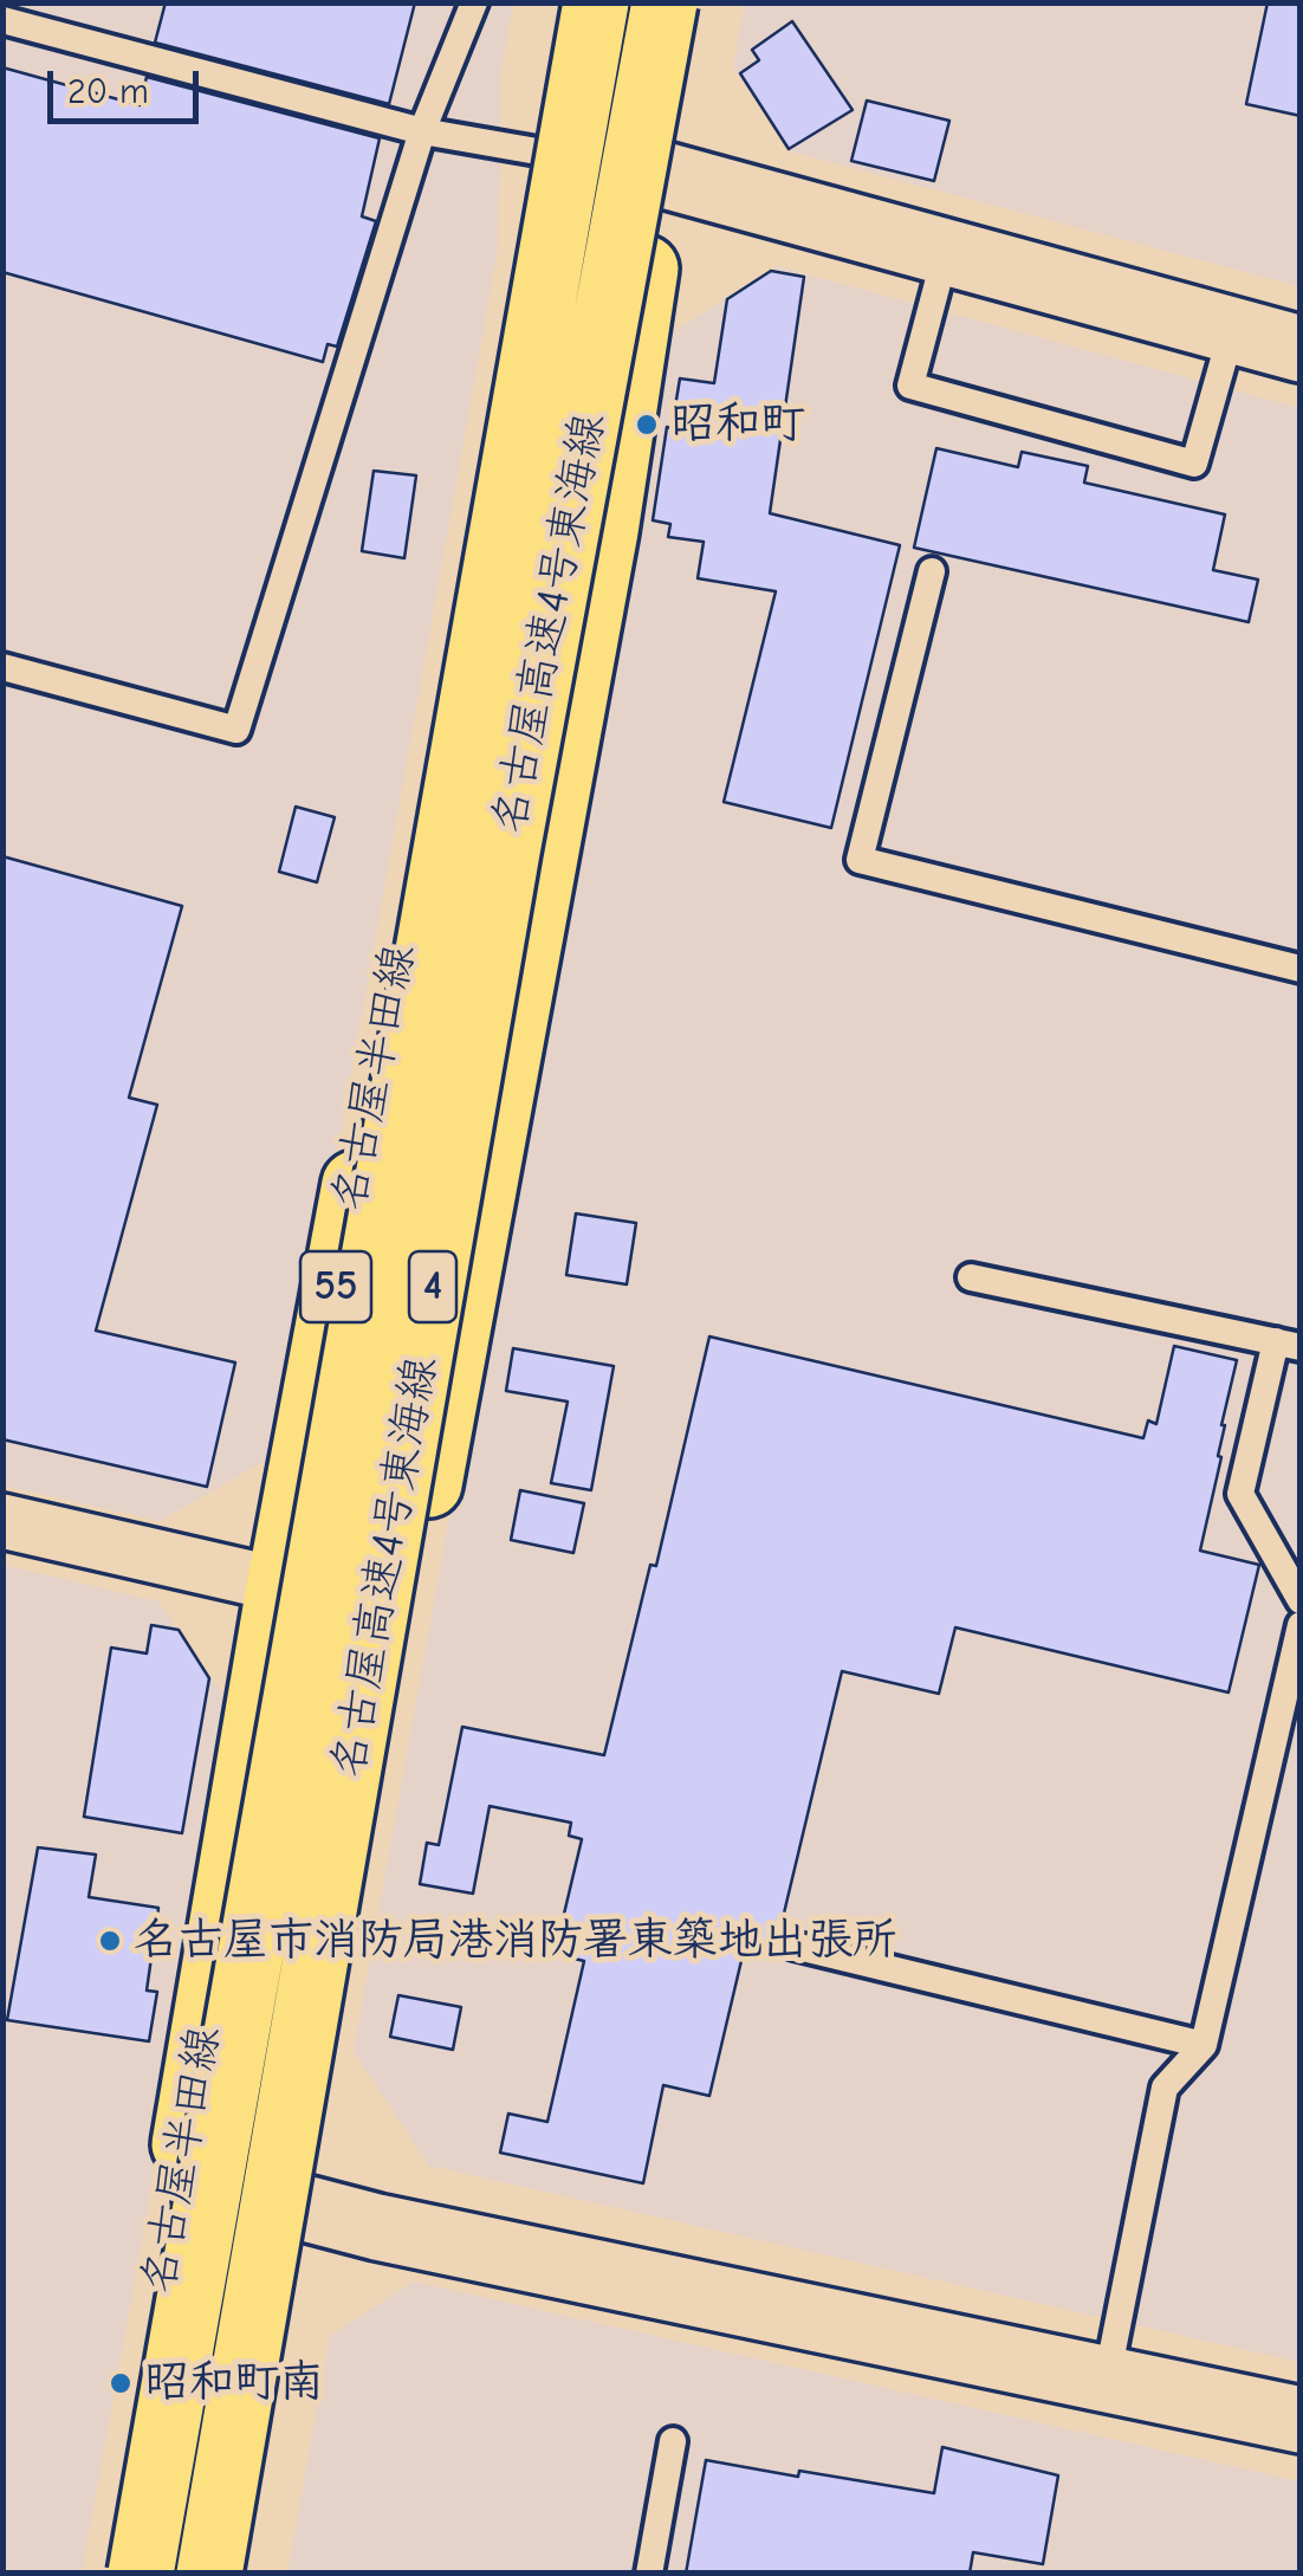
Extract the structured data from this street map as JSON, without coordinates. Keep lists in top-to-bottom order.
{
  "streets": {
    "main road": [
      "名古屋高速4号東海線",
      "名古屋半田線",
      "55",
      "4"
    ]
  },
  "places": ["昭和町", "名古屋市消防局港消防署東築地出張所", "昭和町南"],
  "scale_bar": "20 m"
}
